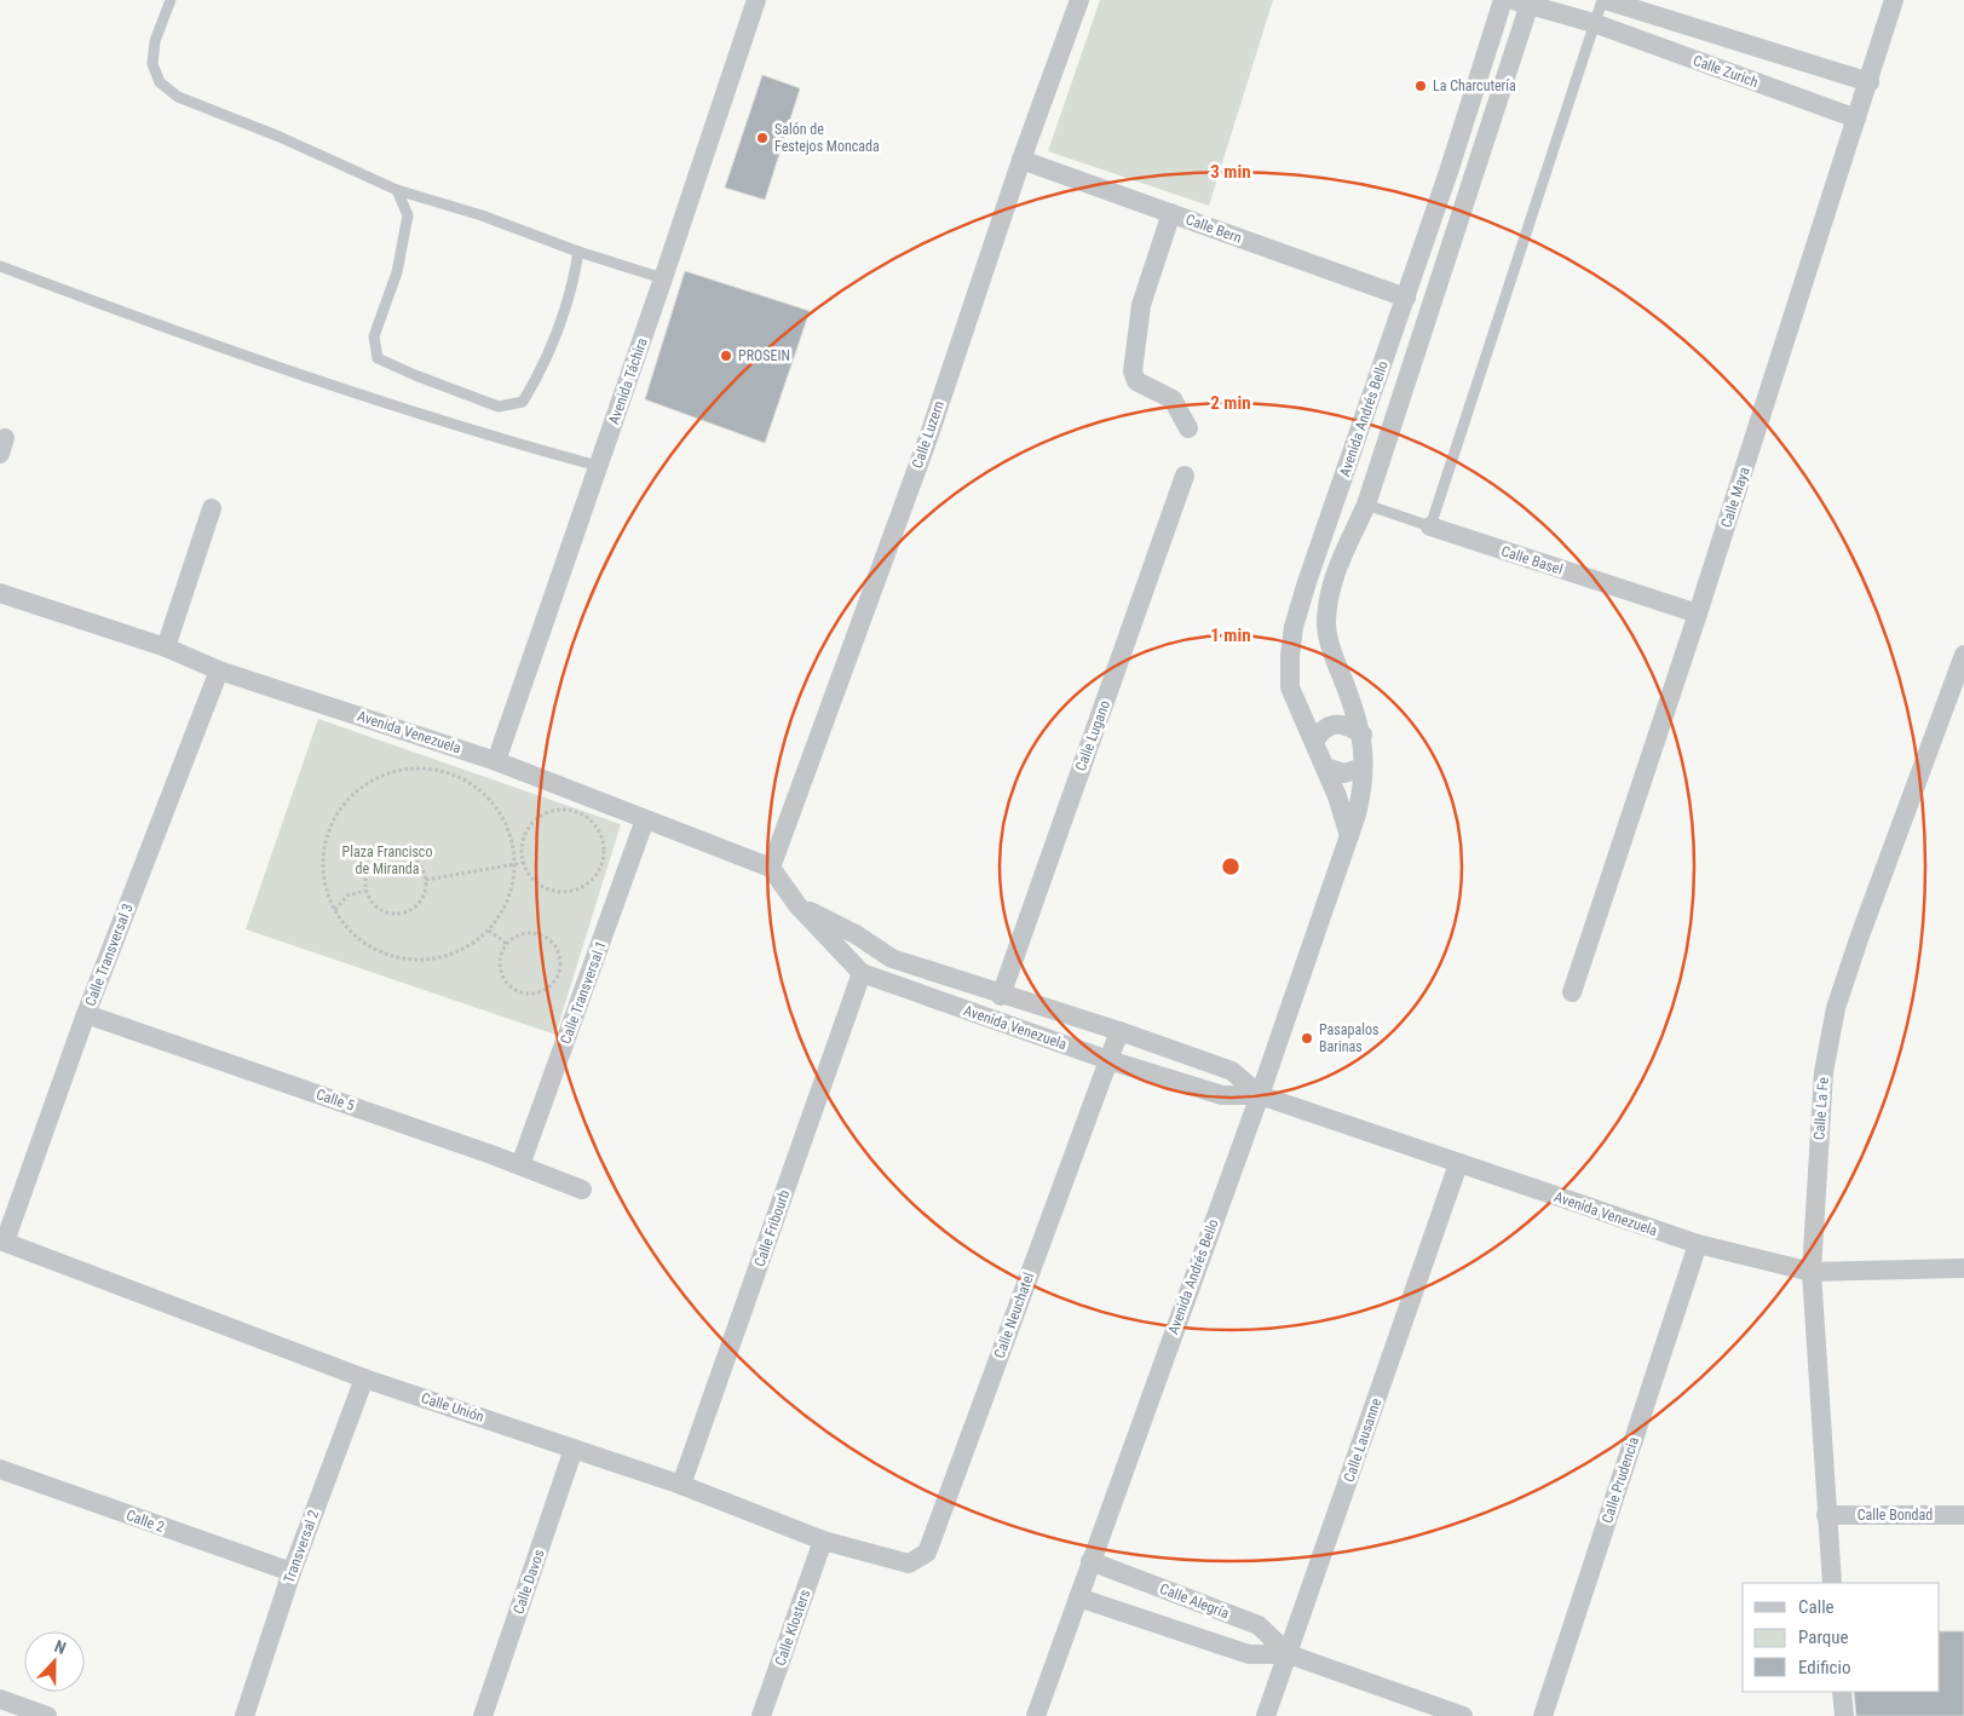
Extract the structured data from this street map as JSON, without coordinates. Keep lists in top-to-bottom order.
{
  "streets": {
    "street": [
      "Calle Zurich",
      "Calle Bern",
      "Avenida Táchira",
      "Avenida Andrés Bello",
      "Calle Luzern",
      "Calle Maya",
      "Calle Basel",
      "Avenida Venezuela",
      "Calle Lugano",
      "Calle Transversal 3",
      "Calle Transversal 1",
      "Calle 5",
      "Calle La Fe",
      "Calle Fribourb",
      "Calle Neuchatel",
      "Calle Unión",
      "Calle Lausanne",
      "Calle Prudencia",
      "Calle Bondad",
      "Calle 2",
      "Transversal 2",
      "Calle Davos",
      "Calle Alegría",
      "Calle Klosters"
    ]
  },
  "crossings": [
    ["Calle Zurich", "Avenida Andrés Bello"],
    ["Calle Zurich", "Calle Maya"],
    ["Calle Bern", "Avenida Andrés Bello"],
    ["Calle Bern", "Calle Luzern"],
    ["Avenida Táchira", "Avenida Venezuela"],
    ["Avenida Andrés Bello", "Calle Basel"],
    ["Avenida Andrés Bello", "Avenida Venezuela"],
    ["Avenida Andrés Bello", "Calle Alegría"],
    ["Calle Luzern", "Avenida Venezuela"],
    ["Calle Maya", "Calle Basel"],
    ["Avenida Venezuela", "Calle Lugano"],
    ["Avenida Venezuela", "Calle Transversal 3"],
    ["Avenida Venezuela", "Calle Transversal 1"],
    ["Avenida Venezuela", "Calle La Fe"],
    ["Avenida Venezuela", "Calle Fribourb"],
    ["Avenida Venezuela", "Calle Neuchatel"],
    ["Avenida Venezuela", "Calle Lausanne"],
    ["Avenida Venezuela", "Calle Prudencia"],
    ["Calle Transversal 3", "Calle 5"],
    ["Calle Transversal 3", "Calle Unión"],
    ["Calle Transversal 1", "Calle 5"],
    ["Calle La Fe", "Calle Bondad"],
    ["Calle Fribourb", "Calle Unión"],
    ["Calle Neuchatel", "Calle Unión"],
    ["Calle Unión", "Transversal 2"],
    ["Calle Unión", "Calle Davos"],
    ["Calle Unión", "Calle Klosters"],
    ["Calle Lausanne", "Calle Alegría"],
    ["Calle 2", "Transversal 2"]
  ],
  "parks": ["Plaza Francisco de Miranda"],
  "places": [
    "La Charcutería",
    "Salón de Festejos Moncada",
    "PROSEIN",
    "Pasapalos Barinas"
  ],
  "legend": ["Calle", "Parque", "Edificio"],
  "north": "top",
  "rings": ["3 min", "2 min", "1 min"]
}
